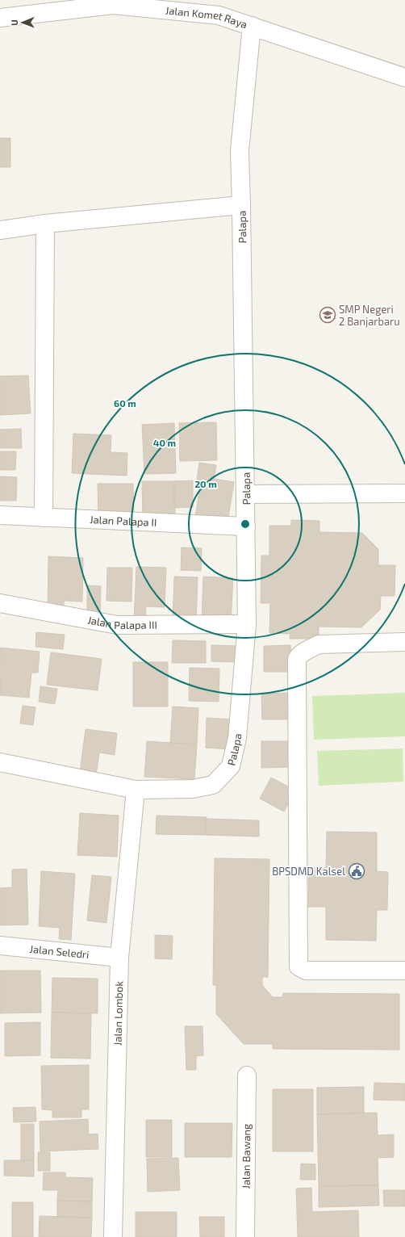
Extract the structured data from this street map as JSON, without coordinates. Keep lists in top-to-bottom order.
{
  "streets": {
    "street": [
      "Jalan Komet Raya",
      "Palapa",
      "Jalan Palapa II",
      "Jalan Palapa III",
      "Jalan Seledri",
      "Jalan Lombok",
      "Jalan Bawang"
    ]
  },
  "crossings": [
    ["Jalan Komet Raya", "Palapa"],
    ["Palapa", "Jalan Palapa II"],
    ["Palapa", "Jalan Palapa III"],
    ["Palapa", "Jalan Lombok"],
    ["Jalan Seledri", "Jalan Lombok"]
  ],
  "places": {
    "school or university": ["SMP Negeri 2 Banjarbaru"],
    "public building": ["BPSDMD Kalsel"]
  },
  "north": "left",
  "rings": ["60 m", "40 m", "20 m"]
}
